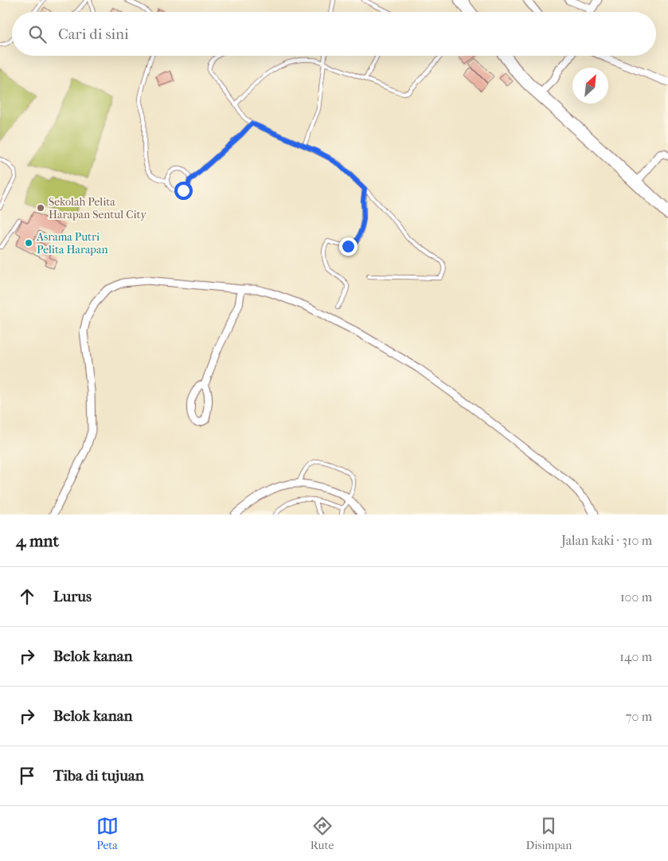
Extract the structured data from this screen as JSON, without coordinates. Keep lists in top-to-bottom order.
{
  "places": ["Sekolah Pelita Harapan Sentul City", "Asrama Putri Pelita Harapan"],
  "north": "top right",
  "page": {
    "search": "Cari di sini",
    "heading": ["4 mnt", "Jalan kaki · 310 m"],
    "list": [
      ["Lurus", "100 m"],
      ["Belok kanan", "140 m"],
      ["Belok kanan", "70 m"],
      "Tiba di tujuan"
    ],
    "nav": ["Peta", "Rute", "Disimpan"]
  }
}
